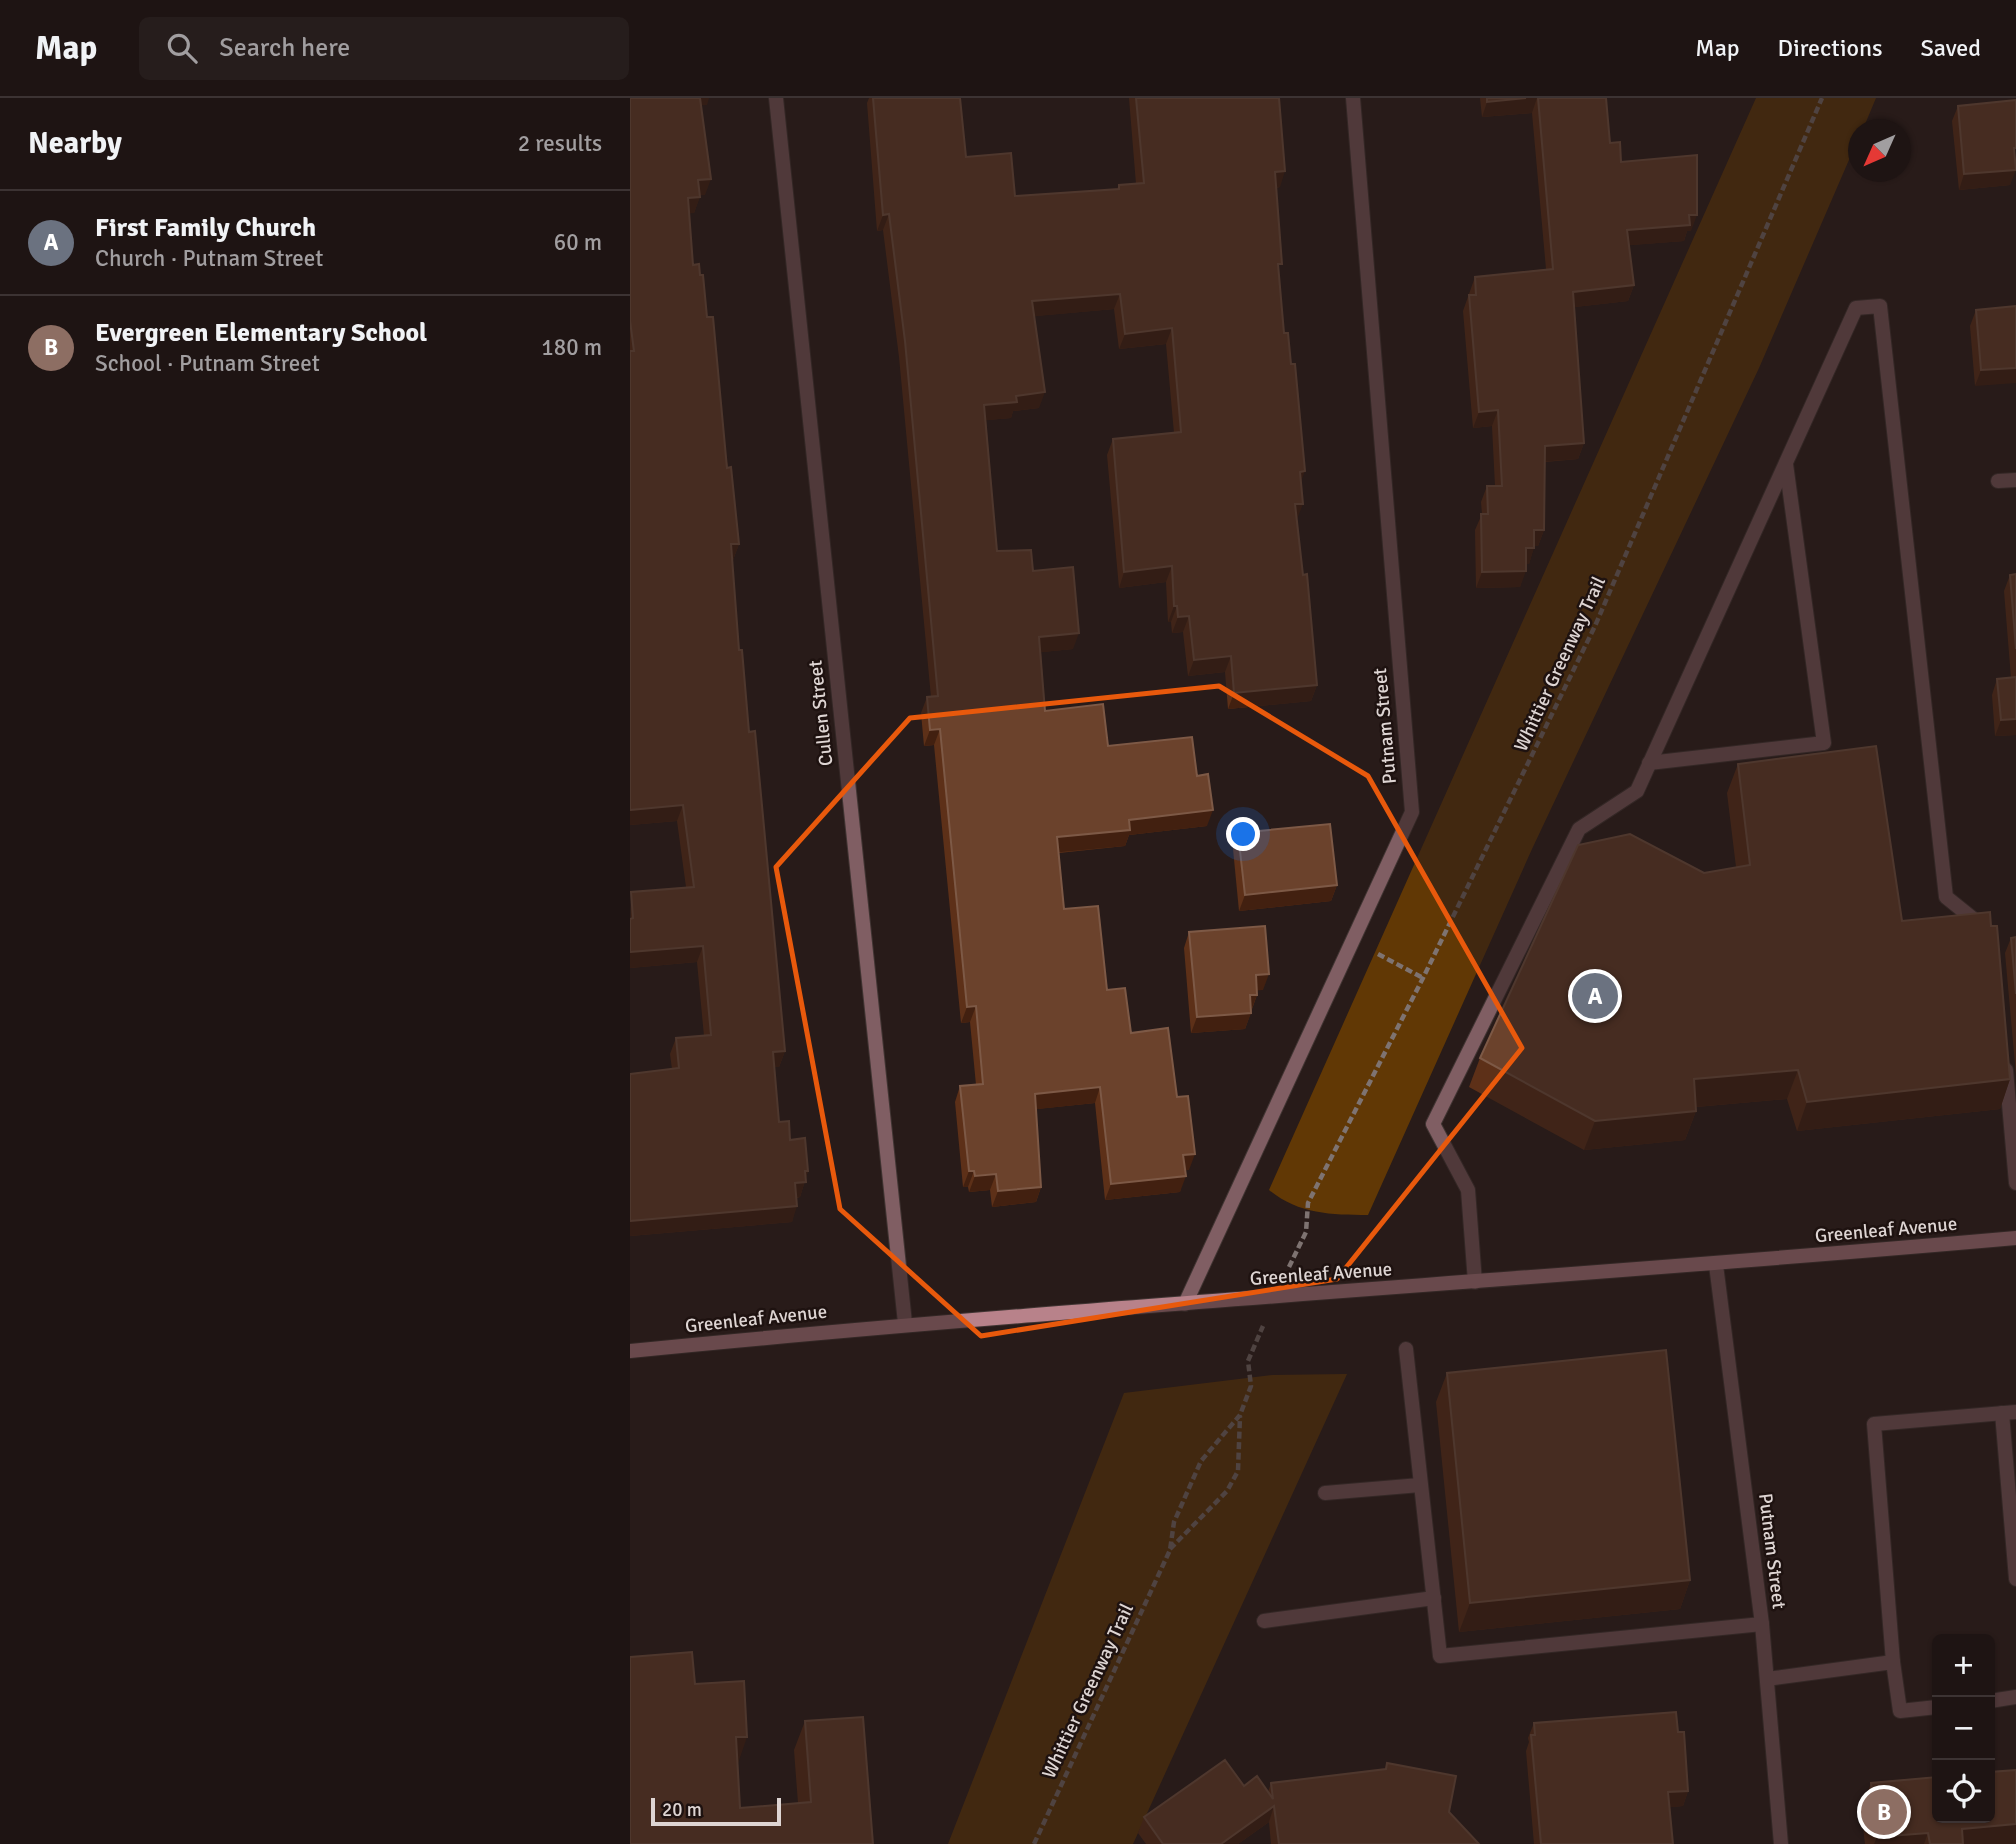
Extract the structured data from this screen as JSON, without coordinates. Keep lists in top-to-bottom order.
{
  "streets": {
    "street": ["Cullen Street", "Putnam Street", "Greenleaf Avenue"],
    "path": ["Whittier Greenway Trail"]
  },
  "crossings": [
    ["Cullen Street", "Greenleaf Avenue"],
    ["Putnam Street", "Greenleaf Avenue"]
  ],
  "scale_bar": "20 m",
  "north": "bottom left",
  "page": {
    "header": "Map",
    "search": "Search here",
    "nav": ["Map", "Directions", "Saved"],
    "heading": ["Nearby", "2 results"],
    "list": [
      {
        "mark": "A",
        "name": "First Family Church",
        "note": "Church · Putnam Street",
        "value": "60 m"
      },
      {
        "mark": "B",
        "name": "Evergreen Elementary School",
        "note": "School · Putnam Street",
        "value": "180 m"
      }
    ],
    "pins": ["A", "B"],
    "map_buttons": ["+", "−"],
    "scale": "20 m"
  }
}
